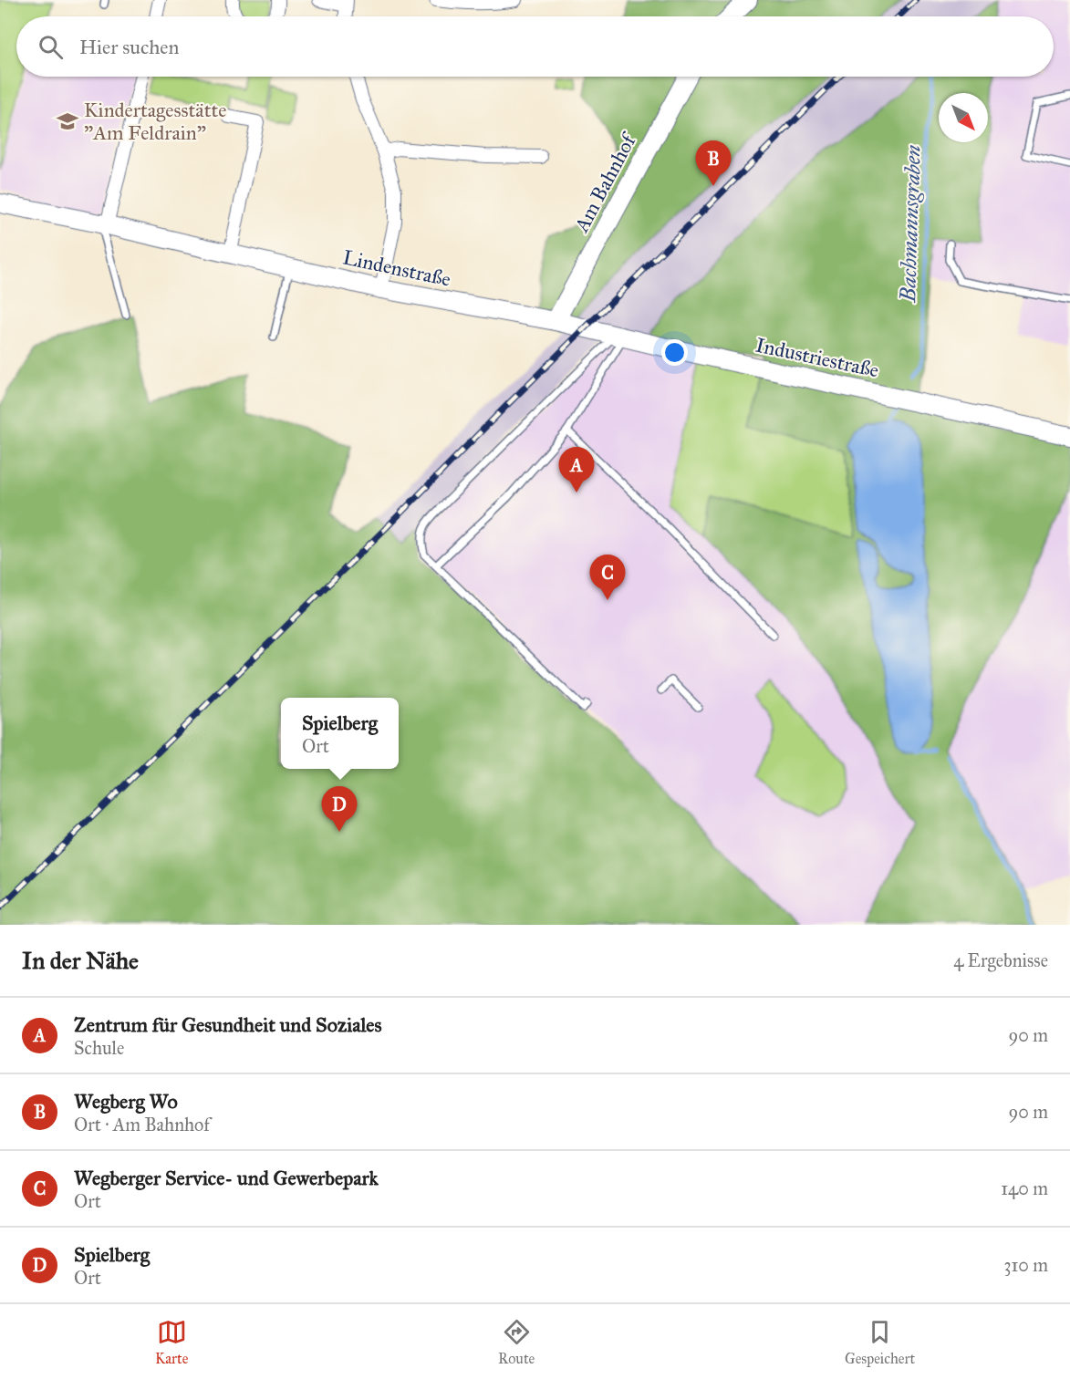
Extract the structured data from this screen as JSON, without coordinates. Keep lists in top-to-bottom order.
{
  "streets": {
    "street": ["Am Bahnhof", "Lindenstraße", "Industriestraße"]
  },
  "crossings": [
    ["Am Bahnhof", "Lindenstraße"],
    ["Am Bahnhof", "Industriestraße"],
    ["Lindenstraße", "Industriestraße"]
  ],
  "water": ["Bachmannsgraben"],
  "places": {
    "school or university": ["Kindertagesstätte \"Am Feldrain\""]
  },
  "north": "bottom right",
  "page": {
    "search": "Hier suchen",
    "pins": [
      "B",
      "A",
      "C",
      "D"
    ],
    "popup": ["Spielberg", "Ort"],
    "heading": ["In der Nähe", "4 Ergebnisse"],
    "list": [
      {
        "mark": "A",
        "name": "Zentrum für Gesundheit und Soziales",
        "note": "Schule",
        "value": "90 m"
      },
      {
        "mark": "B",
        "name": "Wegberg Wo",
        "note": "Ort · Am Bahnhof",
        "value": "90 m"
      },
      {
        "mark": "C",
        "name": "Wegberger Service- und Gewerbepark",
        "note": "Ort",
        "value": "140 m"
      },
      {
        "mark": "D",
        "name": "Spielberg",
        "note": "Ort",
        "value": "310 m"
      }
    ],
    "nav": ["Karte", "Route", "Gespeichert"]
  }
}
